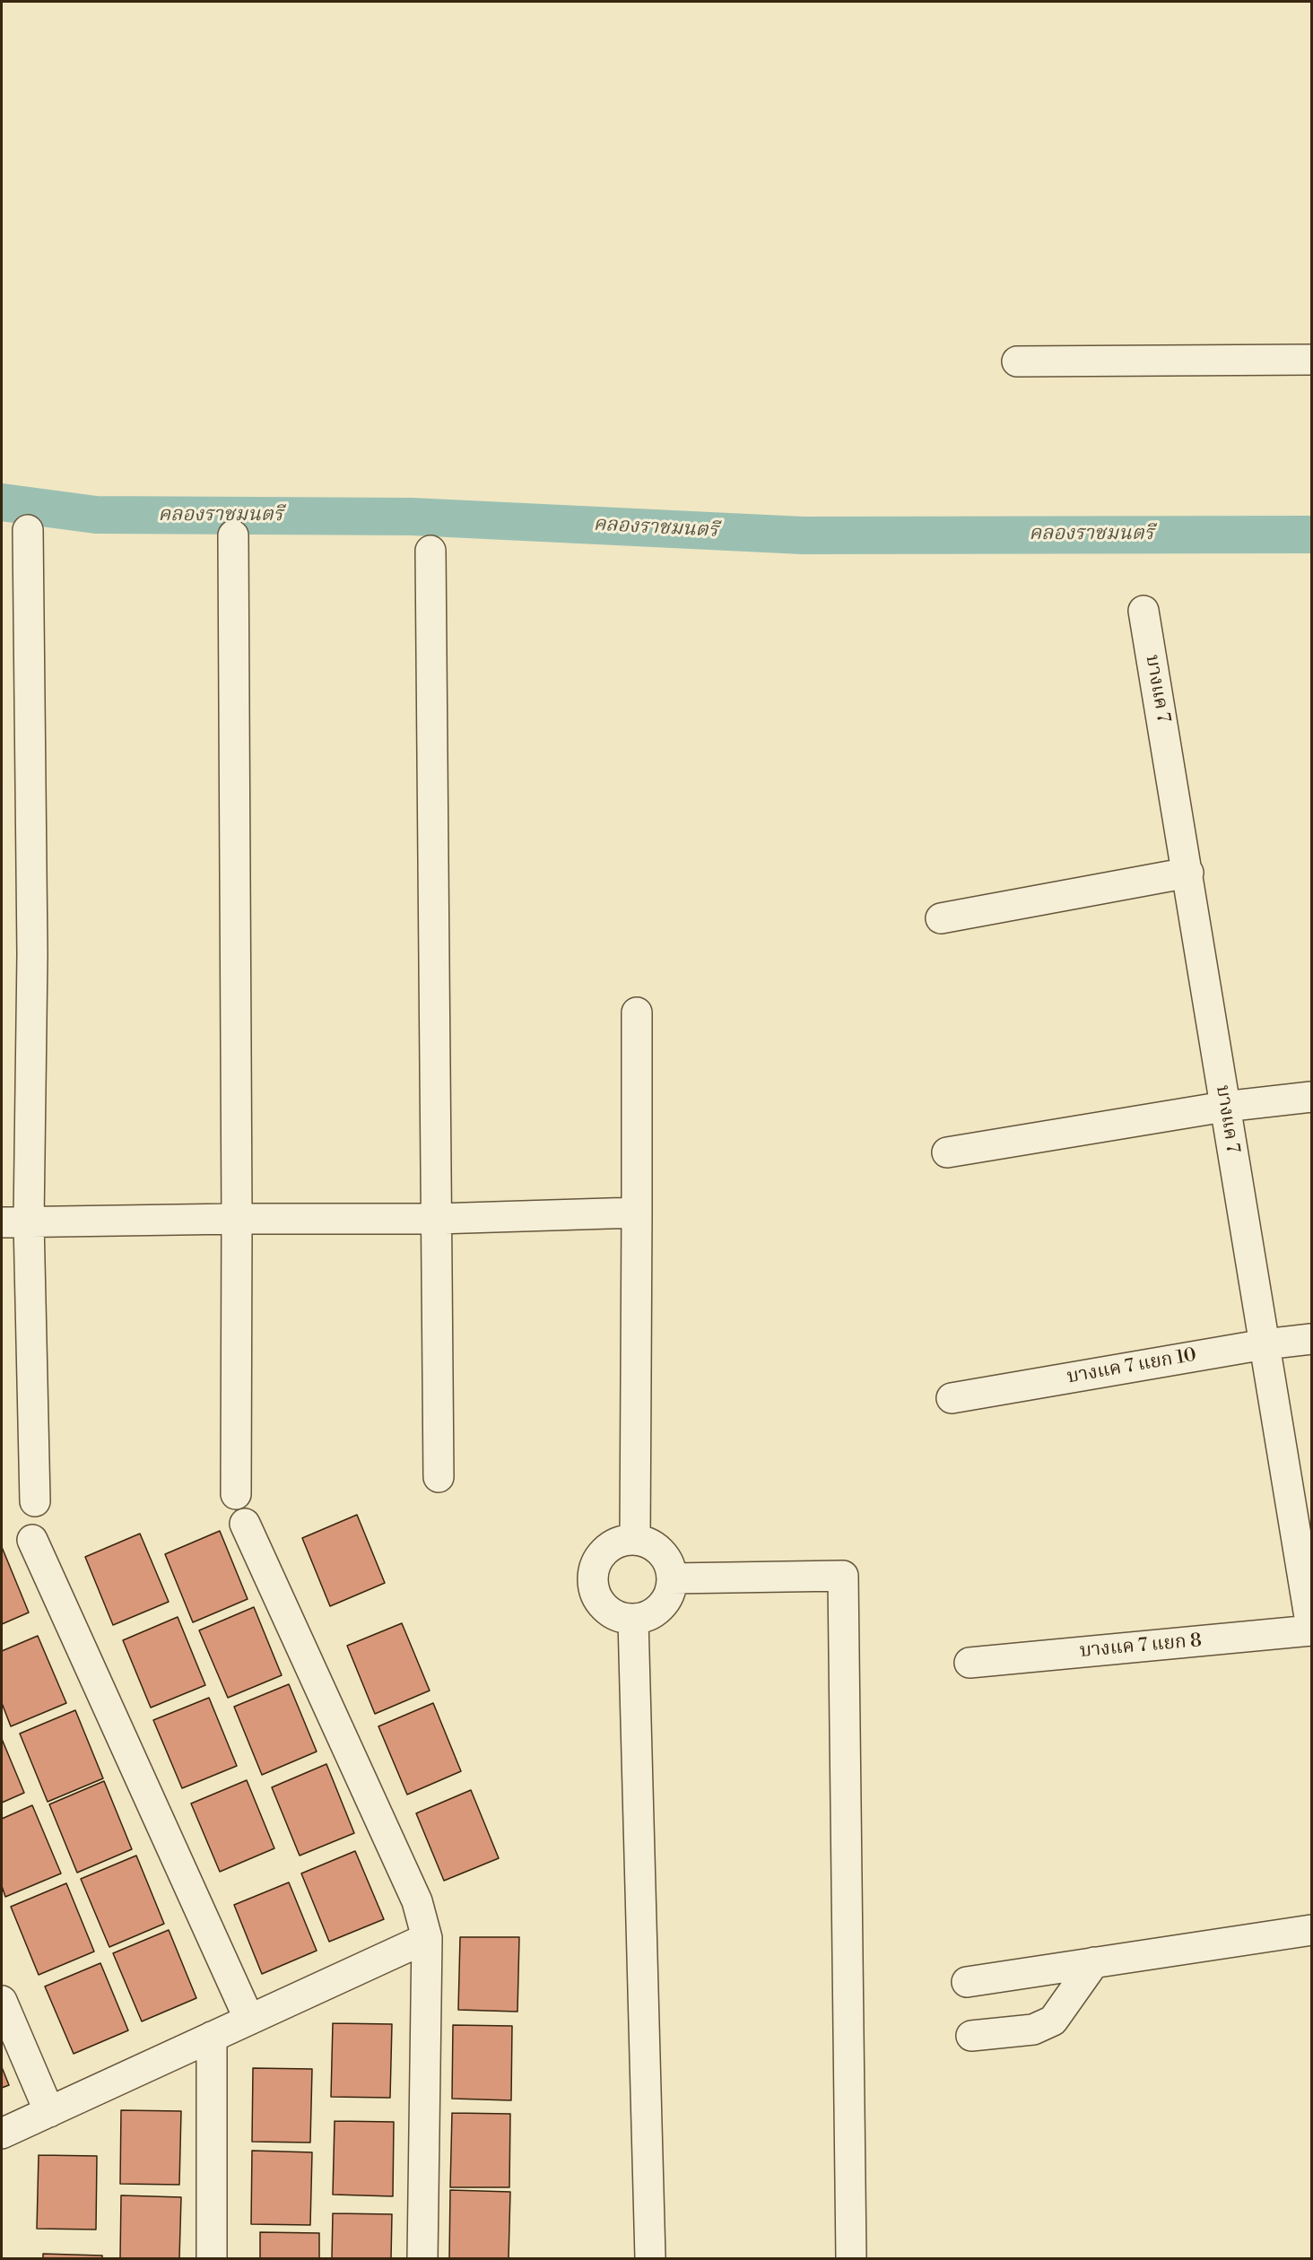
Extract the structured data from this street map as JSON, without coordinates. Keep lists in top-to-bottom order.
{
  "streets": {
    "street": ["บางแค 7", "บางแค 7 แยก 10", "บางแค 7 แยก 8"]
  },
  "crossings": [
    ["บางแค 7", "บางแค 7 แยก 10"],
    ["บางแค 7", "บางแค 7 แยก 8"]
  ],
  "water": ["คลองราชมนตรี"]
}
